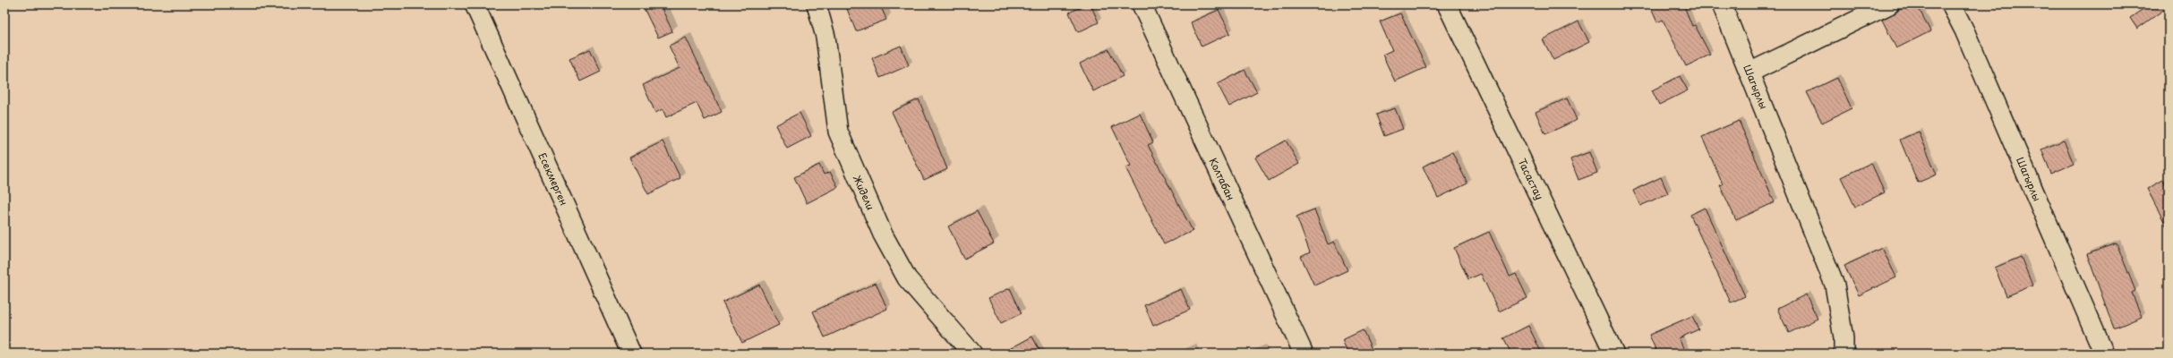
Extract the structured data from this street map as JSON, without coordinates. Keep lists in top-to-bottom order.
{
  "streets": {
    "street": [
      "Шагырлы",
      "Eсекмерген",
      "Колтабан",
      "Тасастау",
      "Жидели"
    ]
  }
}
